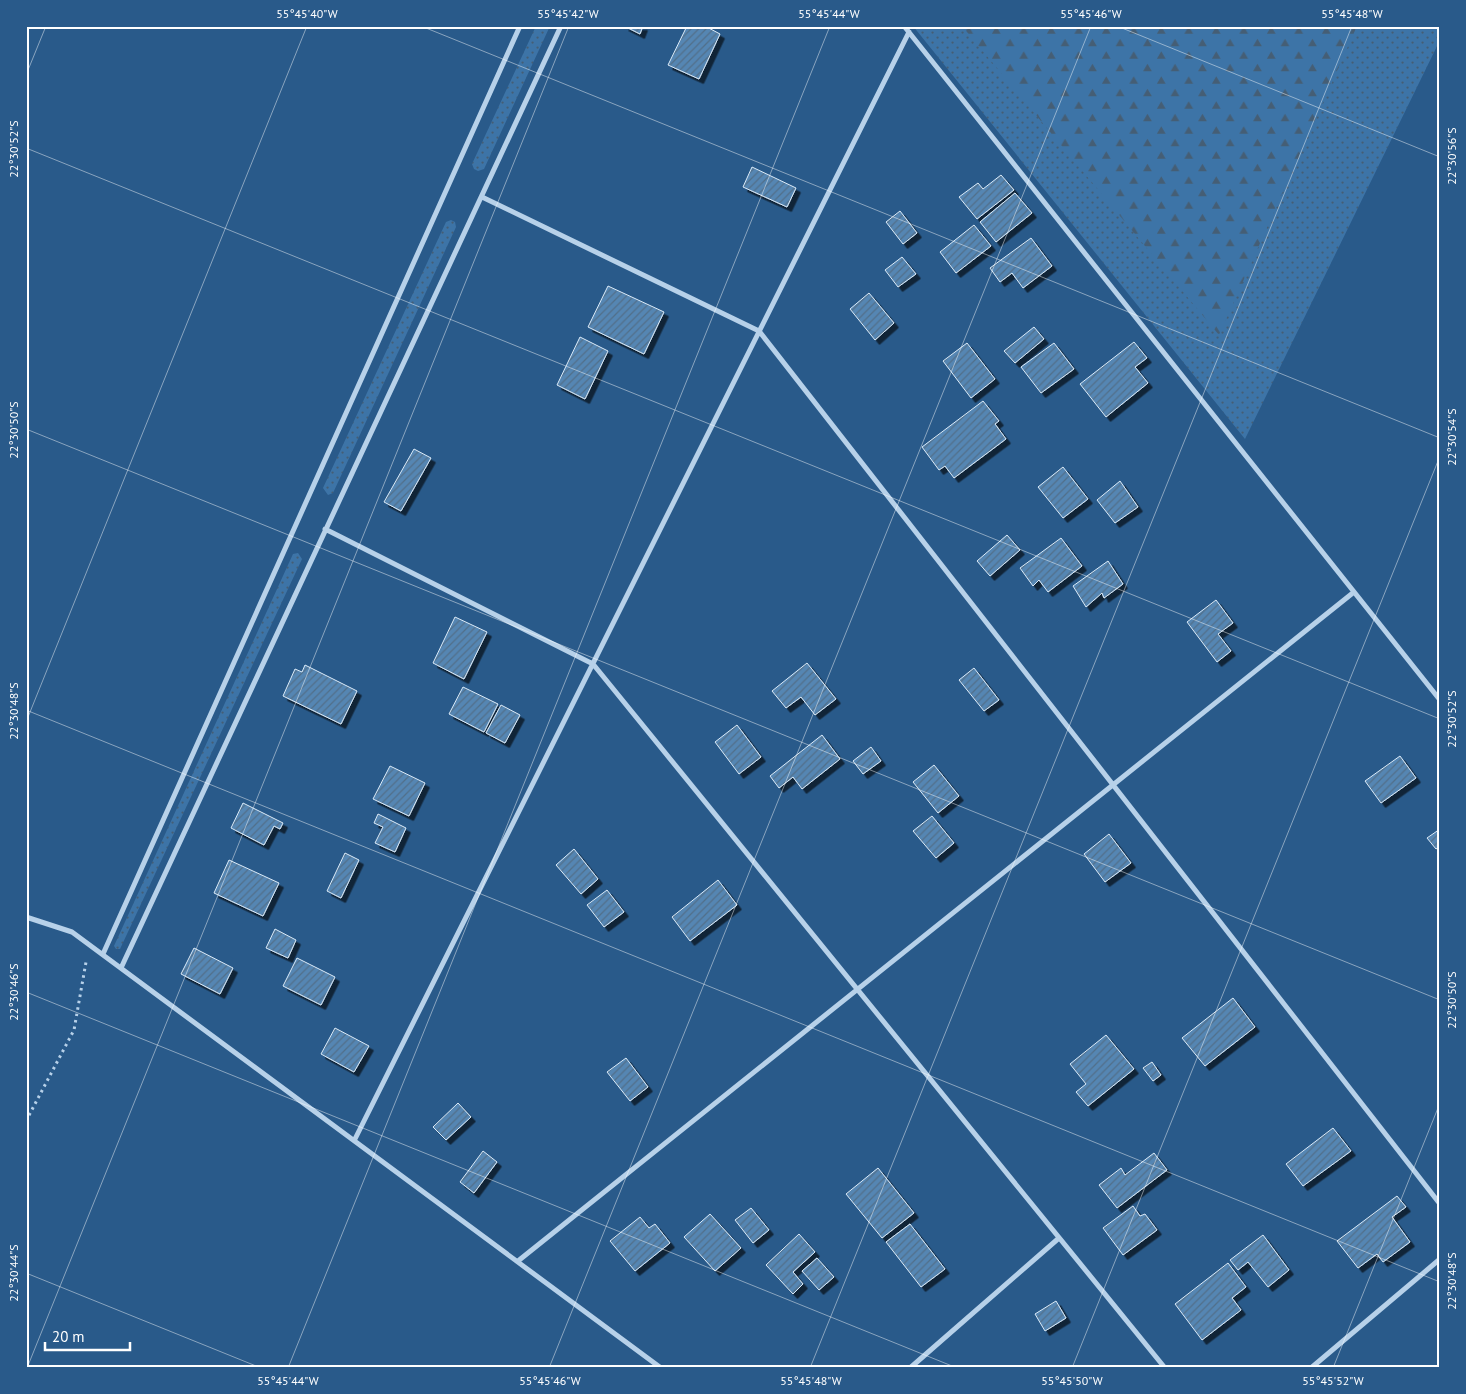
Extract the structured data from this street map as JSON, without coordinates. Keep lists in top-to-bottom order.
{
  "scale_bar": "20 m",
  "coordinates": [
    "55°45'40\"W",
    "55°45'42\"W",
    "55°45'44\"W",
    "55°45'46\"W",
    "55°45'48\"W",
    "22°30'52\"S",
    "22°30'56\"S",
    "22°30'50\"S",
    "22°30'54\"S",
    "22°30'48\"S",
    "22°30'46\"S",
    "22°30'44\"S",
    "55°45'50\"W",
    "55°45'52\"W"
  ]
}
